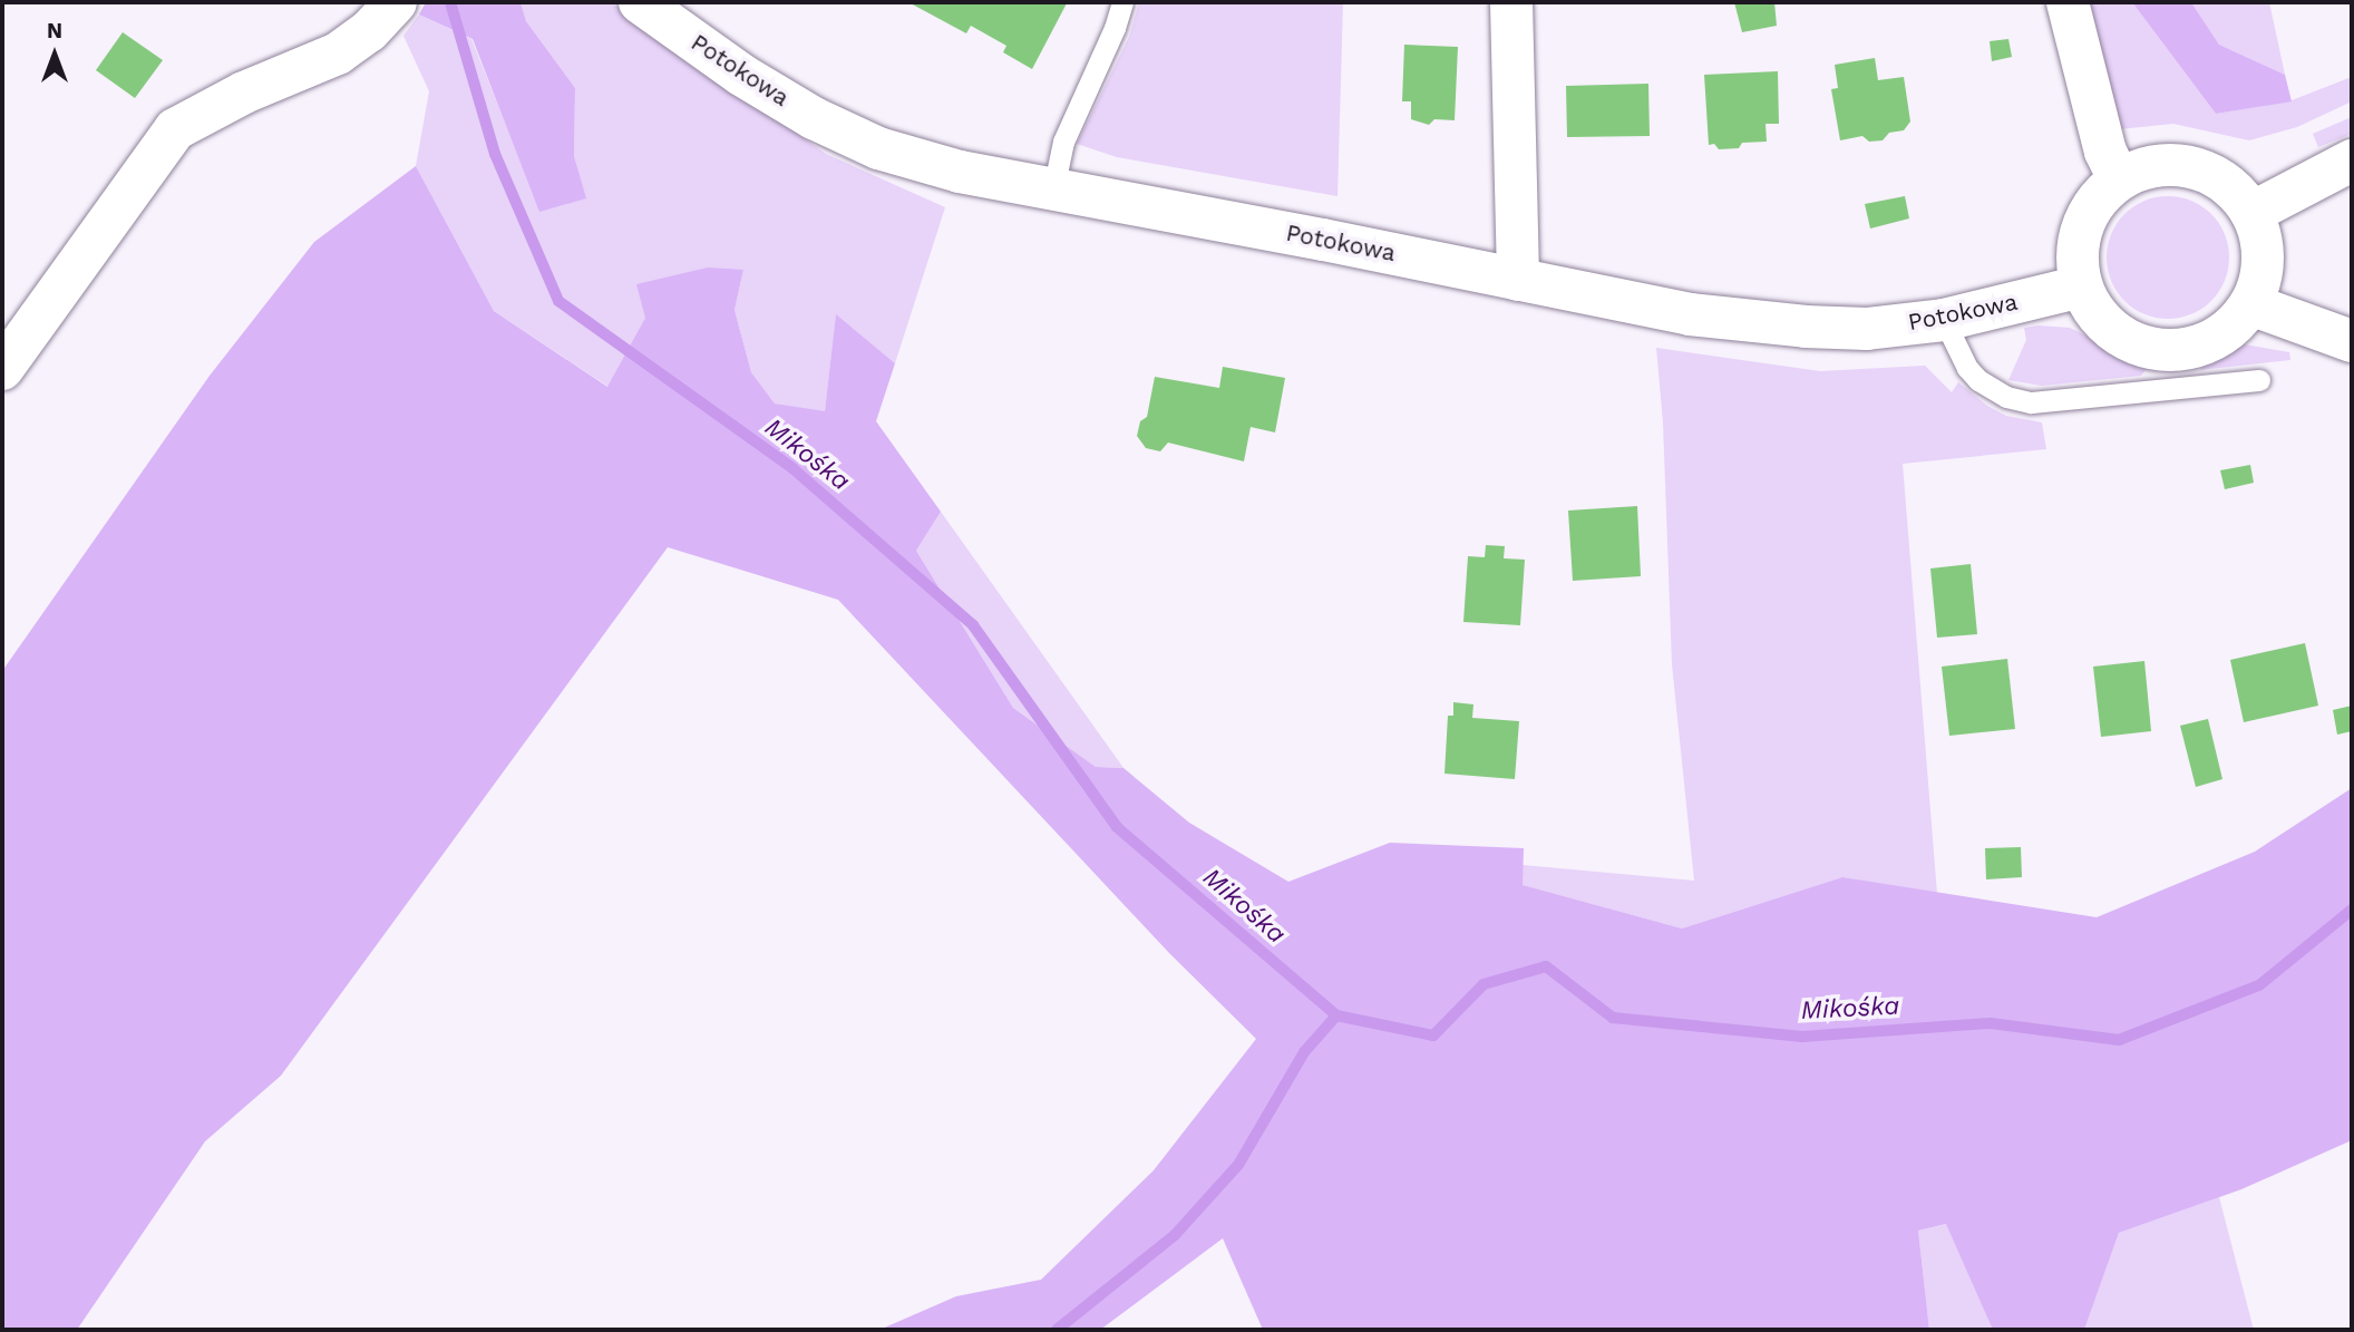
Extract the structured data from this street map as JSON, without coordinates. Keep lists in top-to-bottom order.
{
  "streets": {
    "street": ["Potokowa"]
  },
  "water": ["Mikośka"],
  "north": "top"
}
